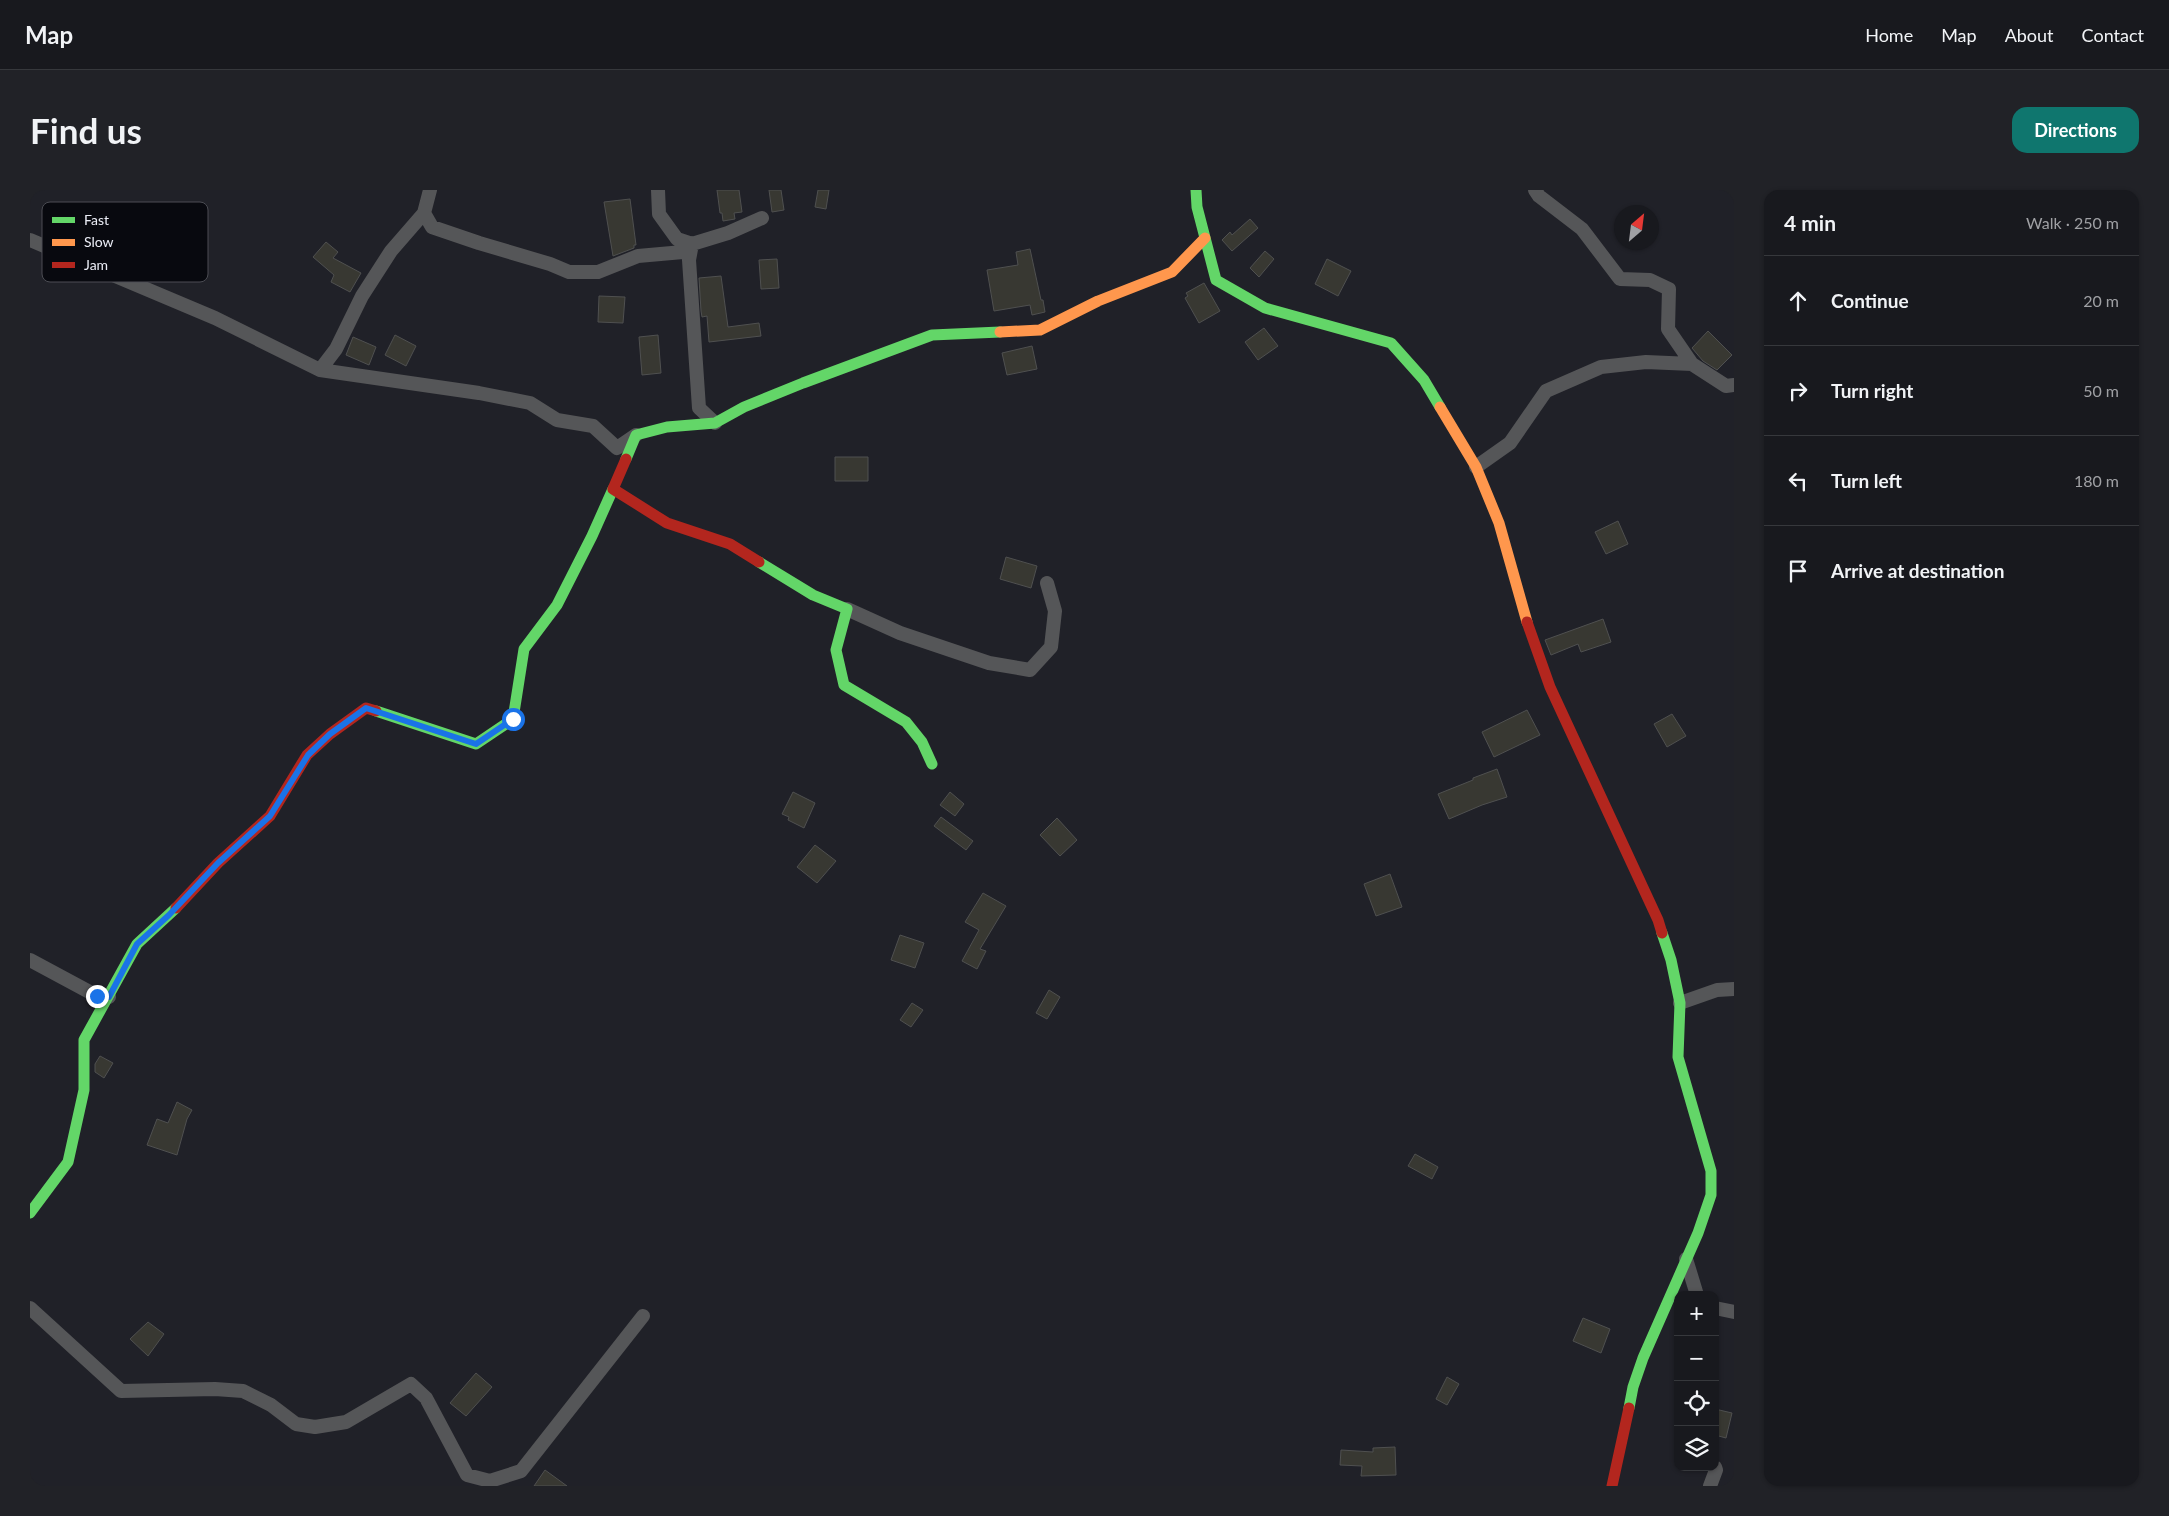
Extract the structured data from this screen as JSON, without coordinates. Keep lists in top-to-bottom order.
{
  "legend": ["Fast", "Slow", "Jam"],
  "north": "top right",
  "page": {
    "header": "Map",
    "nav": [
      "Home",
      "Map",
      "About",
      "Contact"
    ],
    "buttons": "Directions",
    "title": "Find us",
    "heading": ["4 min", "Walk · 250 m"],
    "list": [
      ["Continue", "20 m"],
      ["Turn right", "50 m"],
      ["Turn left", "180 m"],
      "Arrive at destination"
    ],
    "map_buttons": ["+", "−"]
  }
}
